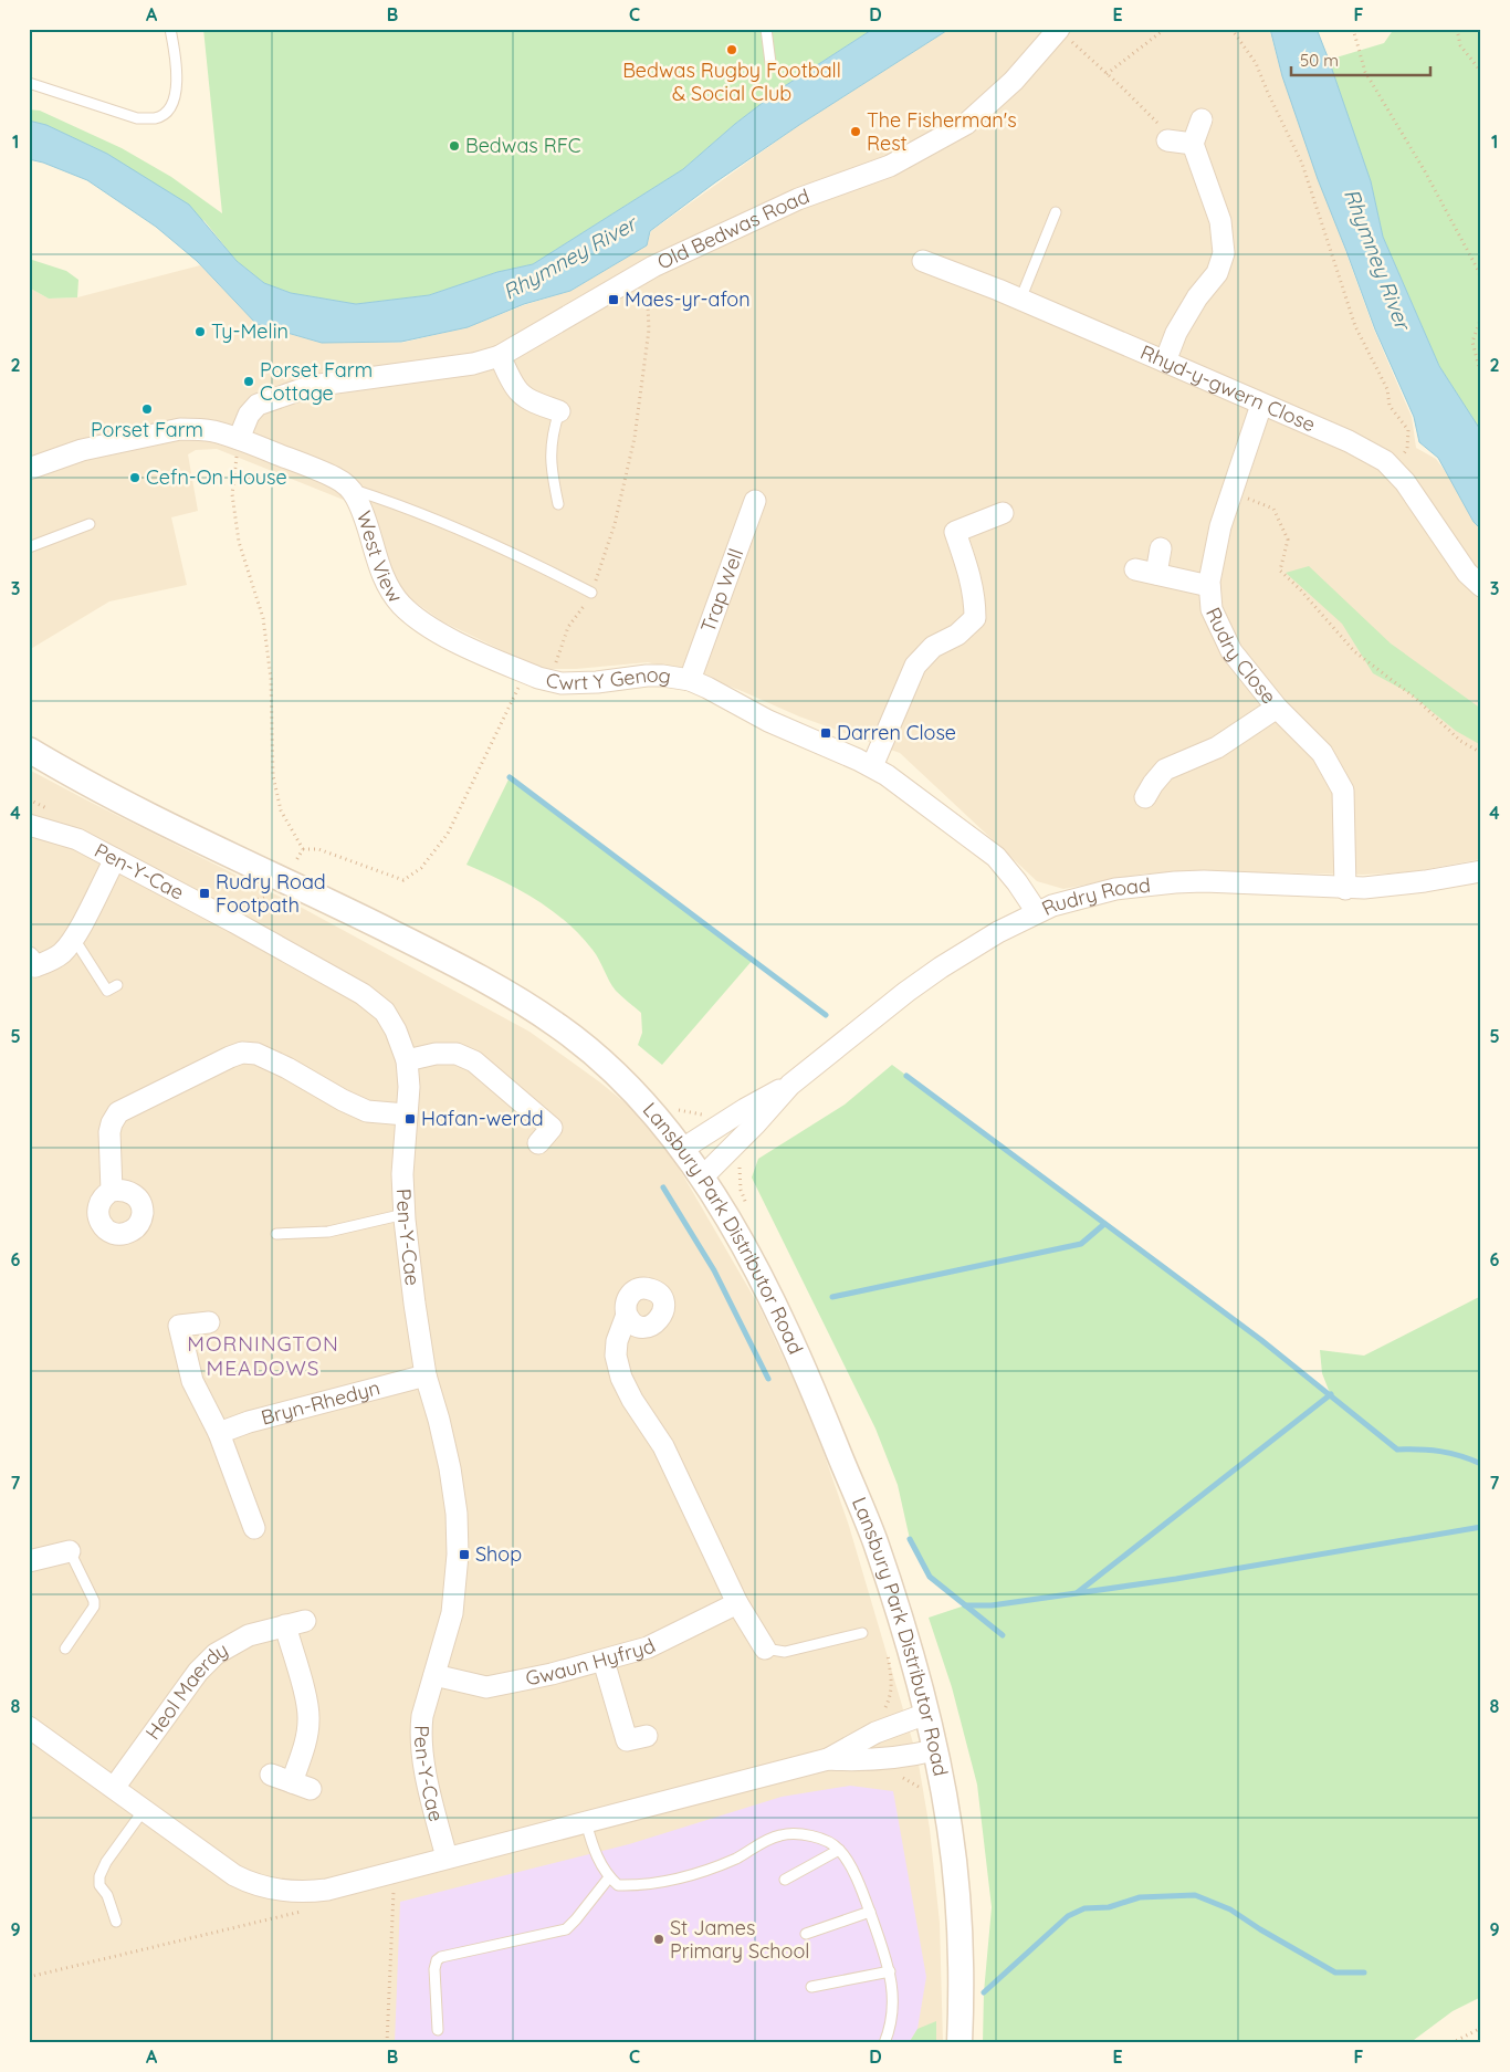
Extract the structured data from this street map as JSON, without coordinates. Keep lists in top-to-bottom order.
{
  "streets": {
    "street": [
      "Old Bedwas Road",
      "Rhyd-y-gwern Close",
      "West View",
      "Trap Well",
      "Rudry Close",
      "Cwrt Y Genog",
      "Pen-Y-Cae",
      "Rudry Road",
      "Lansbury Park Distributor Road",
      "Bryn-Rhedyn",
      "Gwaun Hyfryd",
      "Heol Maerdy"
    ]
  },
  "crossings": [
    ["Old Bedwas Road", "West View"],
    ["Rhyd-y-gwern Close", "Rudry Close"],
    ["West View", "Cwrt Y Genog"],
    ["Trap Well", "Cwrt Y Genog"],
    ["Trap Well", "Rudry Road"],
    ["Rudry Close", "Rudry Road"],
    ["Cwrt Y Genog", "Rudry Road"],
    ["Pen-Y-Cae", "Bryn-Rhedyn"],
    ["Pen-Y-Cae", "Gwaun Hyfryd"]
  ],
  "districts": ["MORNINGTON MEADOWS"],
  "water": ["Rhymney River"],
  "places": {
    "other": [
      "Bedwas Rugby Football & Social Club",
      "The Fisherman's Rest",
      "Bedwas RFC",
      "Ty-Melin",
      "Porset Farm Cottage",
      "Porset Farm",
      "Cefn-On House",
      "St James Primary School"
    ],
    "transit": [
      "Maes-yr-afon",
      "Darren Close",
      "Rudry Road Footpath",
      "Hafan-werdd",
      "Shop"
    ]
  },
  "scale_bar": "50 m",
  "grid": {
    "columns": [
      "A",
      "B",
      "C",
      "D",
      "E",
      "F"
    ],
    "rows": [
      "1",
      "2",
      "3",
      "4",
      "5",
      "6",
      "7",
      "8",
      "9"
    ]
  }
}
